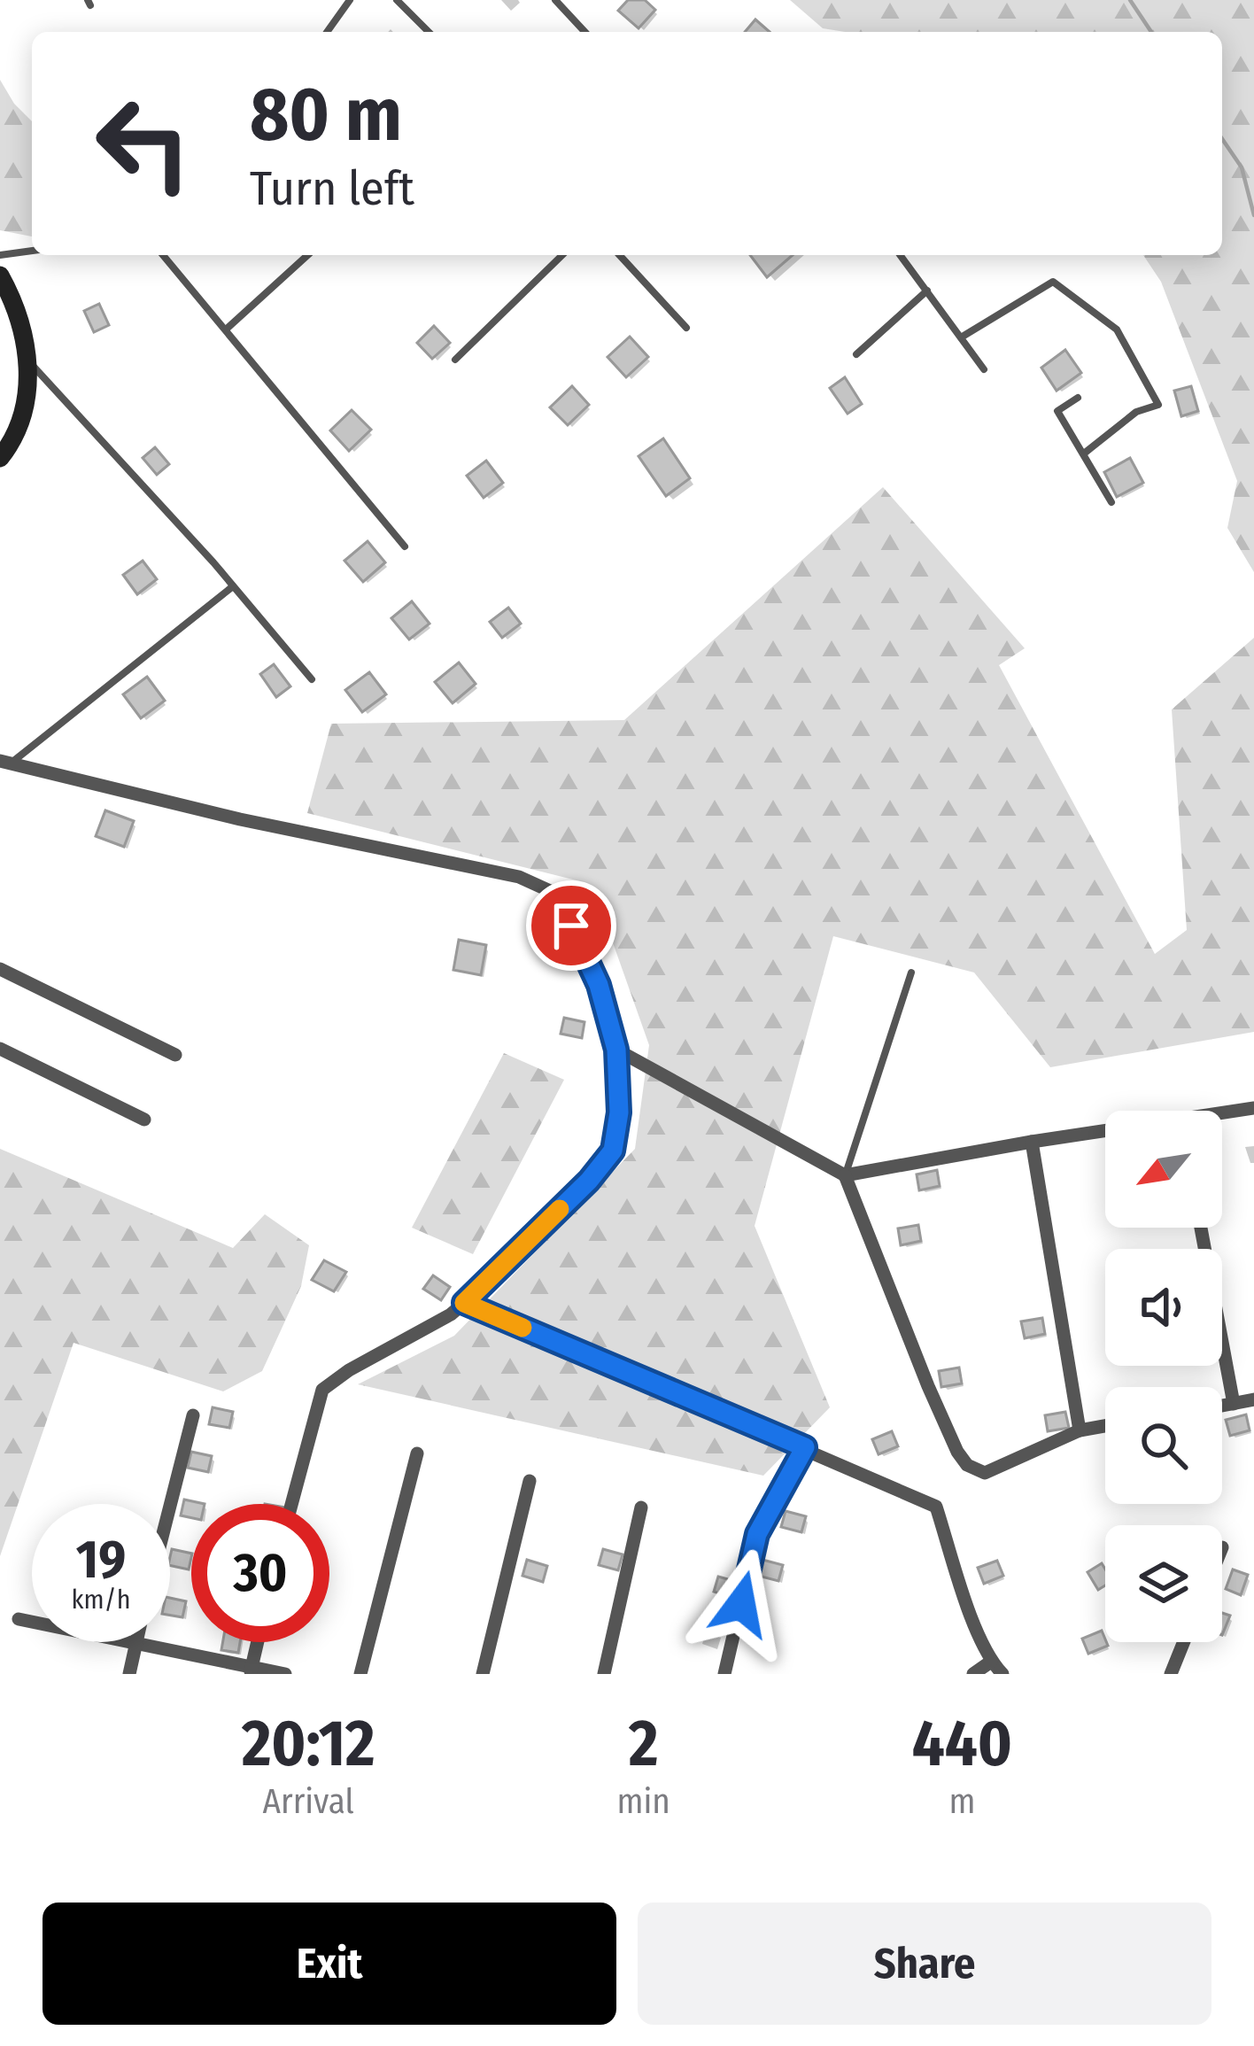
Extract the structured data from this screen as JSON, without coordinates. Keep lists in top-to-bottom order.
{
  "north": "bottom left",
  "page": {
    "turn": ["80 m", "Turn left"],
    "speed": "19 km/h",
    "limit": "30",
    "eta": [
      "20:12",
      "Arrival",
      "2",
      "min",
      "440",
      "m"
    ],
    "buttons": ["Exit", "Share"]
  }
}
